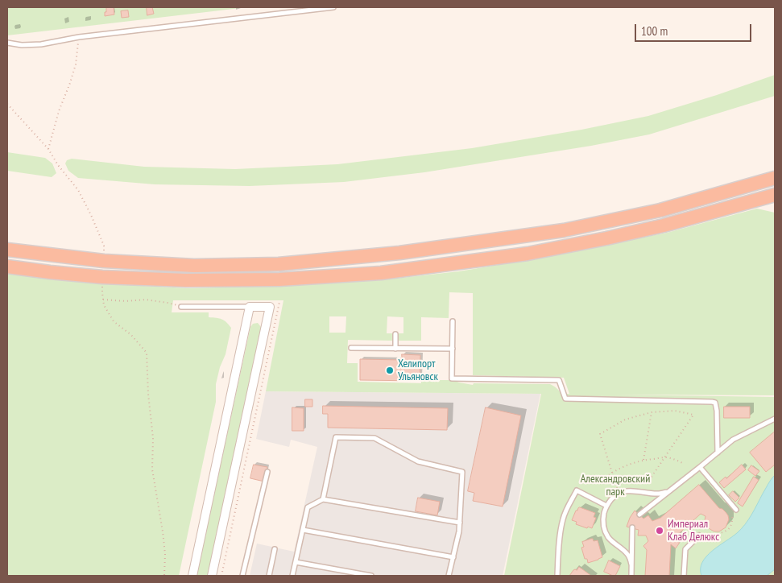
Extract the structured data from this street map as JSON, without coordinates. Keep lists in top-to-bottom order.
{
  "parks": ["Александровский парк"],
  "places": ["Хелипорт Ульяновск", "Империал Клаб Делюкс"],
  "scale_bar": "100 m"
}
